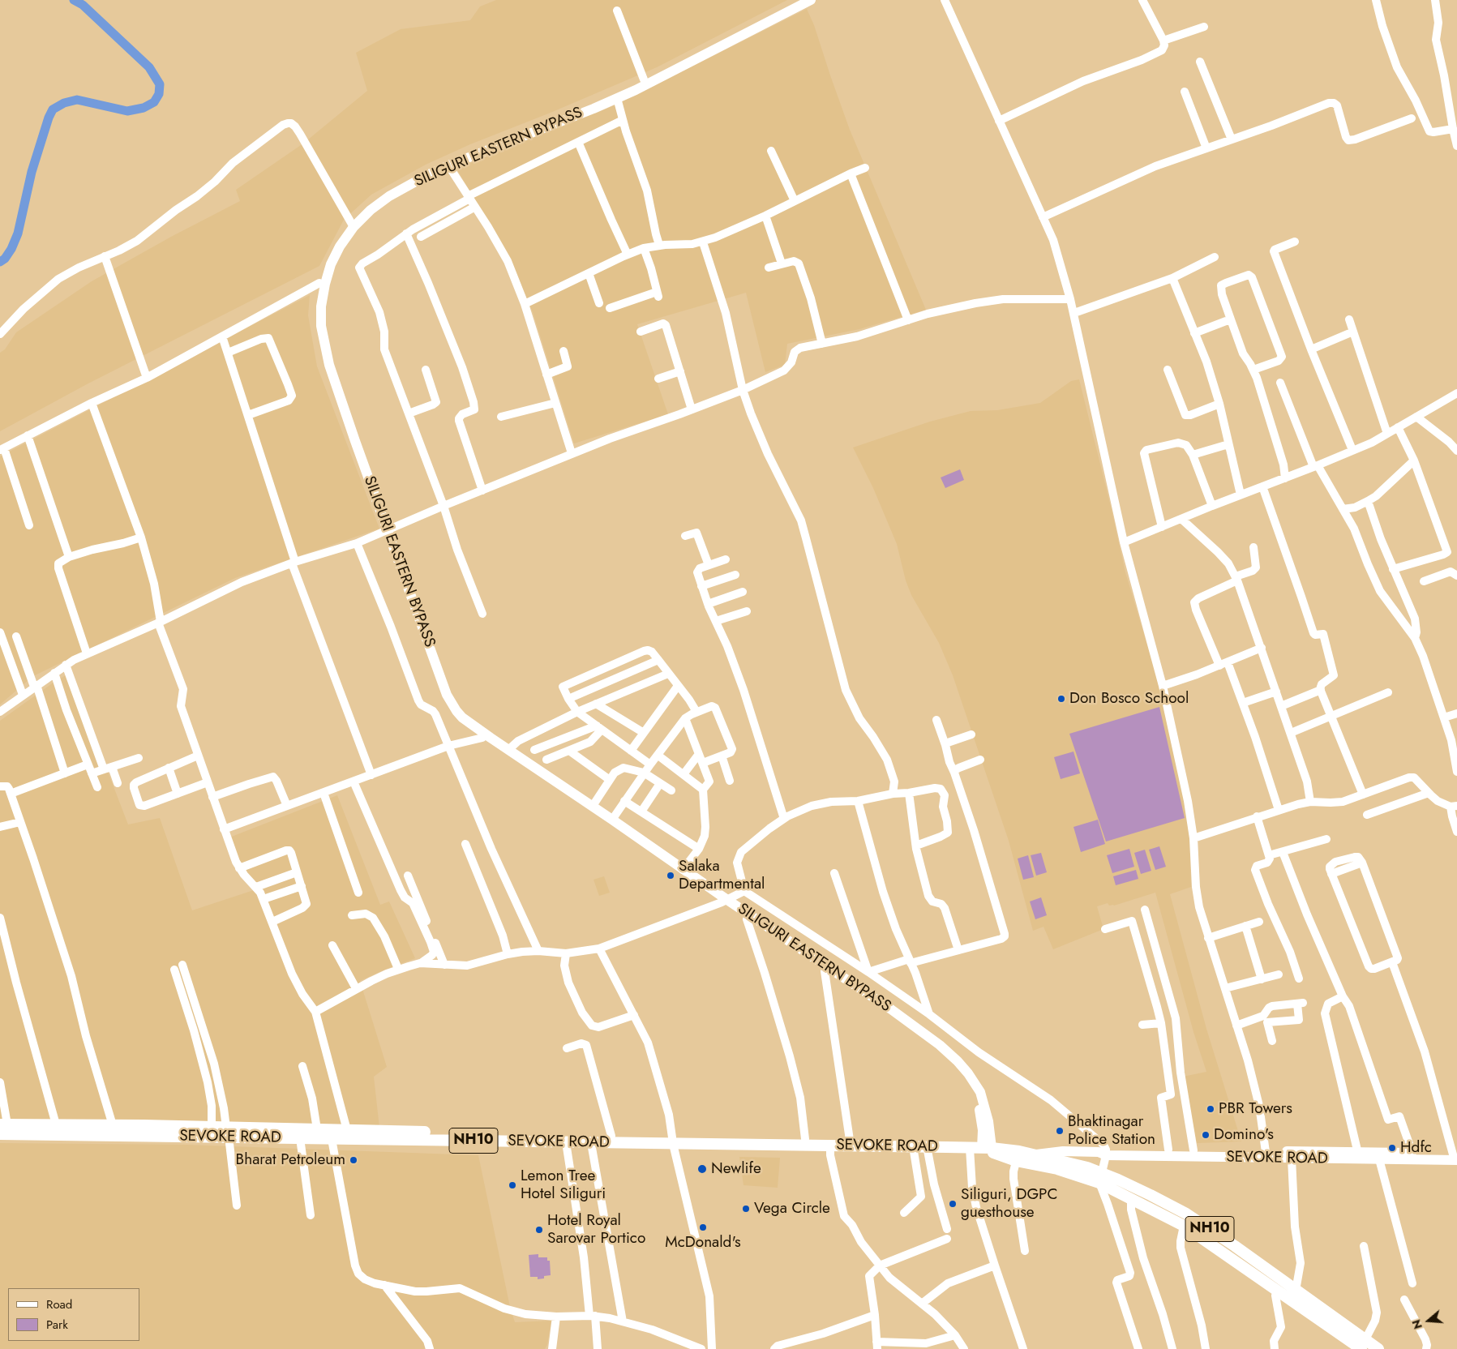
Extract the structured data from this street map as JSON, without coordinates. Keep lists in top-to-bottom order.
{
  "streets": {
    "highway": ["SEVOKE ROAD", "NH10"],
    "main road": ["SILIGURI EASTERN BYPASS"]
  },
  "crossings": [
    ["SILIGURI EASTERN BYPASS", "NH10"],
    ["SEVOKE ROAD", "NH10"]
  ],
  "places": [
    "Don Bosco School",
    "Salaka Departmental",
    "PBR Towers",
    "Bhaktinagar Police Station",
    "Domino's",
    "Hdfc",
    "Bharat Petroleum",
    "Newlife",
    "Lemon Tree Hotel Siliguri",
    "Siliguri, DGPC guesthouse",
    "Vega Circle",
    "McDonald's",
    "Hotel Royal Sarovar Portico"
  ],
  "legend": ["Road", "Park"],
  "north": "left"
}
